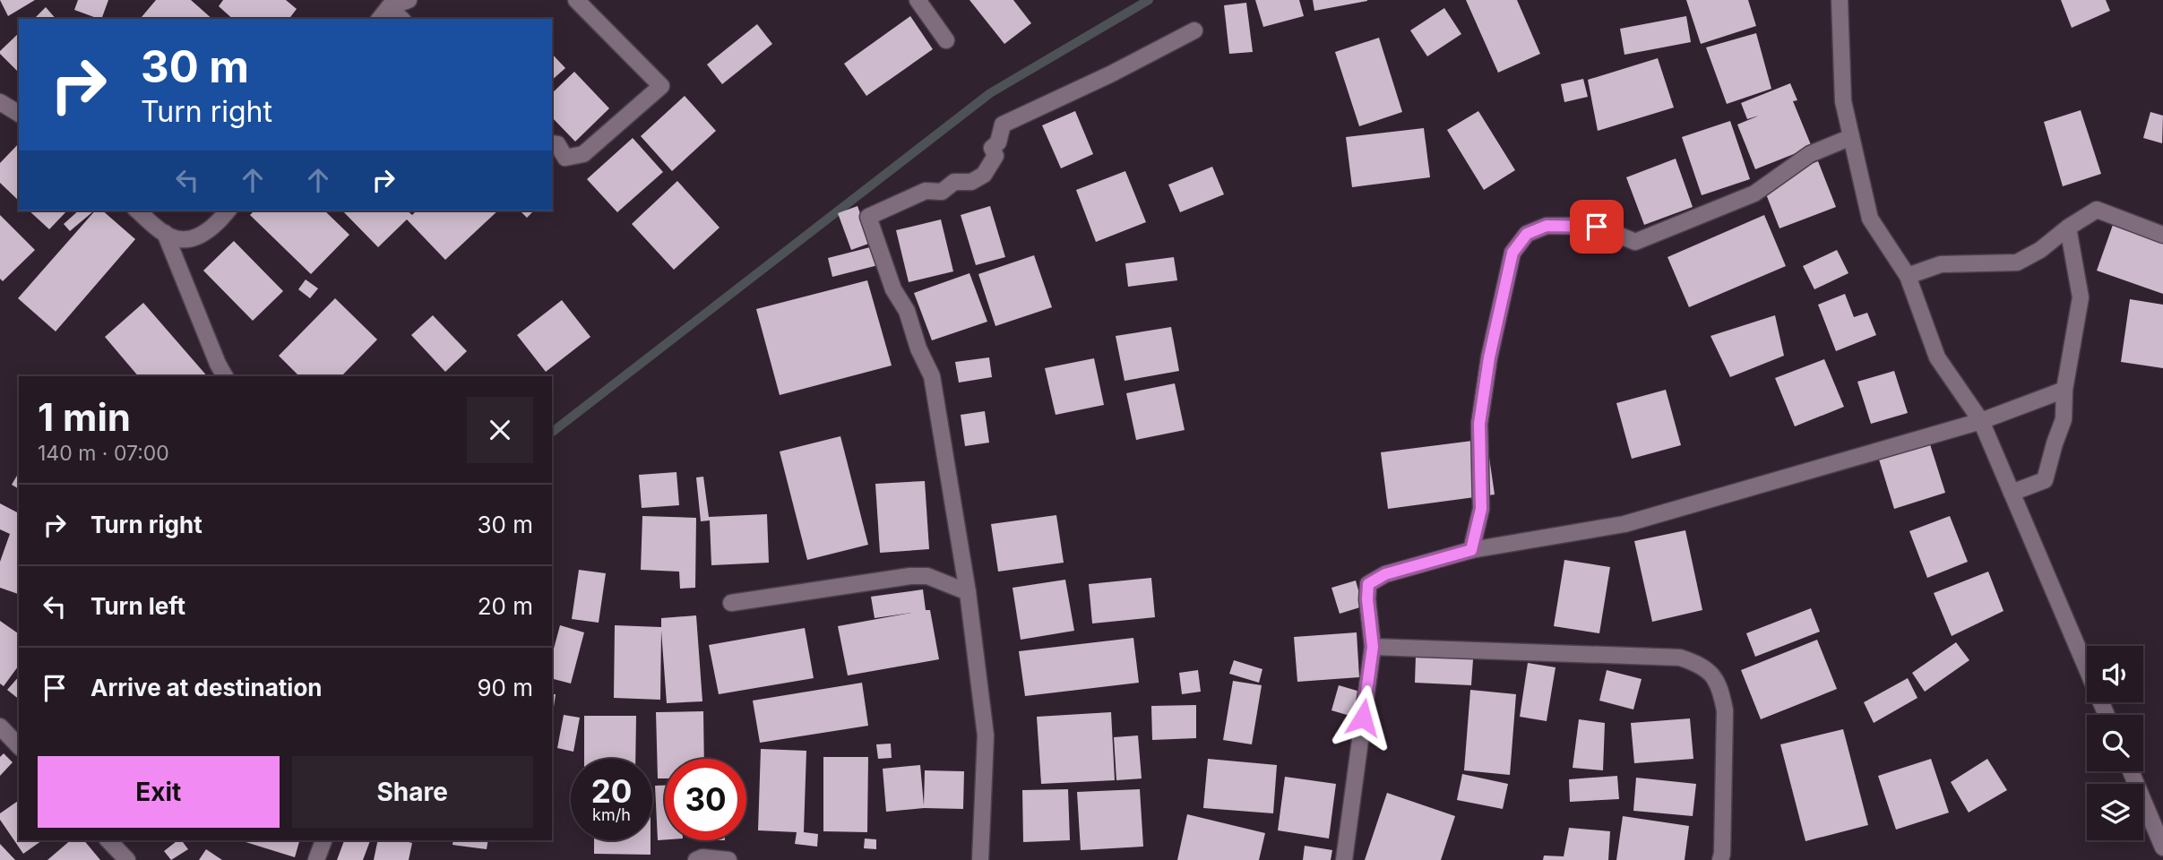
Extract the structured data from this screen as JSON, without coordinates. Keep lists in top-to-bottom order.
{
  "page": {
    "turn": ["30 m", "Turn right"],
    "heading": ["1 min", "140 m · 07:00"],
    "list": [
      {
        "name": "Turn right",
        "value": "30 m"
      },
      {
        "name": "Turn left",
        "value": "20 m"
      },
      {
        "name": "Arrive at destination",
        "value": "90 m"
      }
    ],
    "buttons": ["Exit", "Share"],
    "speed": "20 km/h",
    "limit": "30"
  }
}
